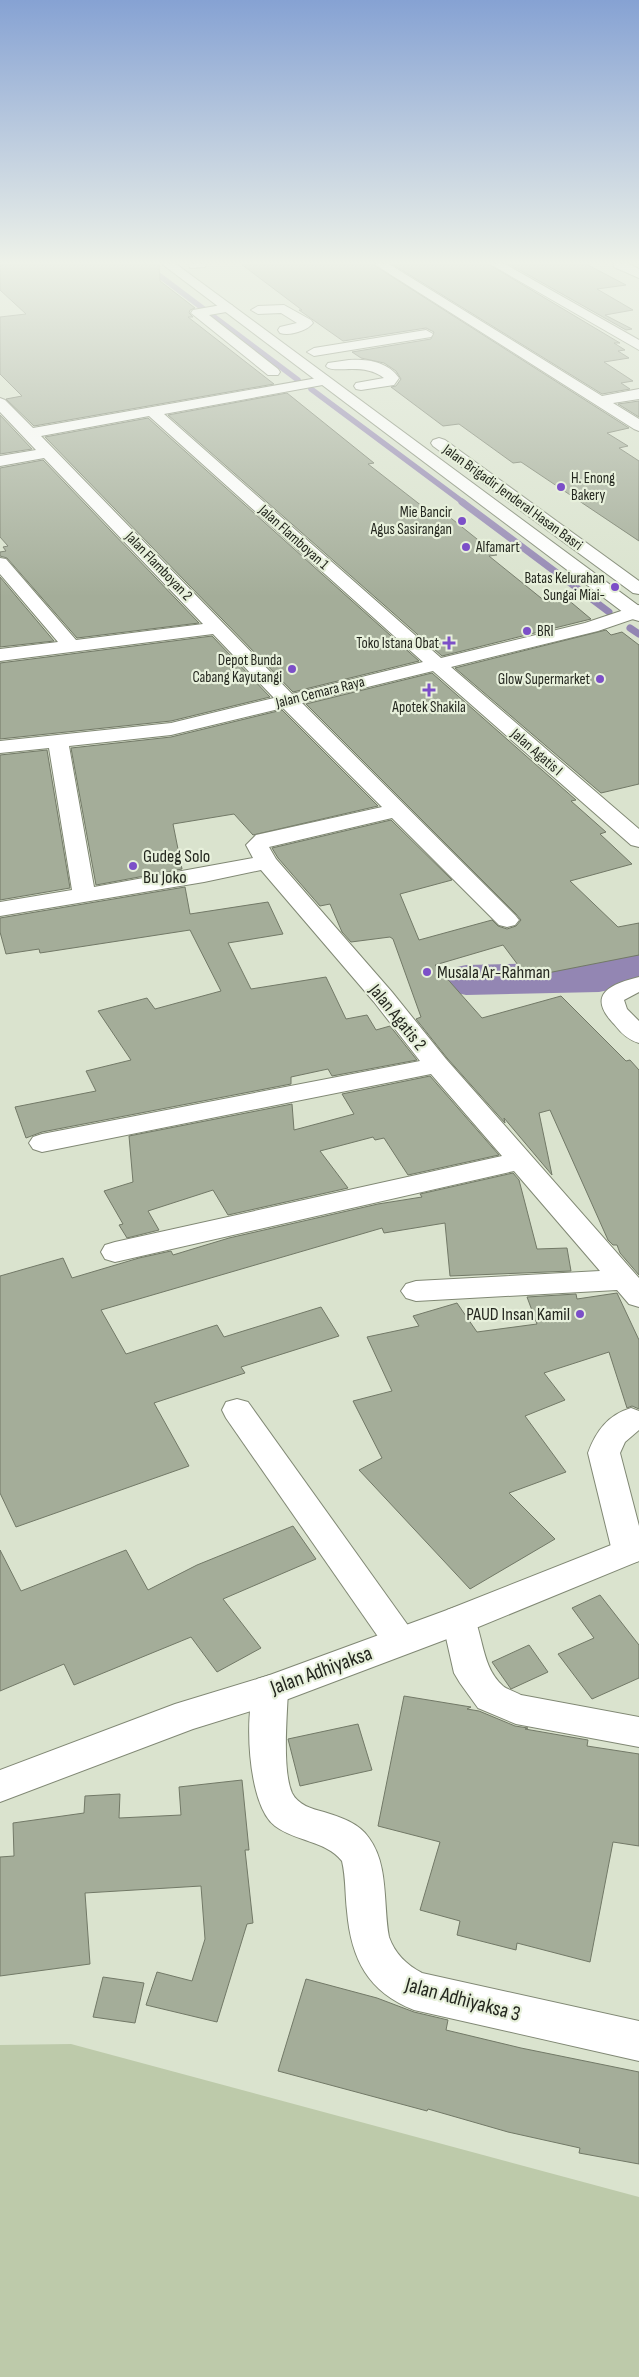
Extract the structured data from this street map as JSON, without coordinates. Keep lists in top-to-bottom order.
{
  "streets": {
    "main road": [
      "Jalan Brigadir Jenderal Hasan Basri",
      "Jalan Flamboyan 1",
      "Jalan Flamboyan 2",
      "Jalan Cemara Raya",
      "Jalan Agatis I",
      "Jalan Agatis 2",
      "Jalan Adhiyaksa",
      "Jalan Adhiyaksa 3"
    ]
  },
  "crossings": [
    ["Jalan Brigadir Jenderal Hasan Basri", "Jalan Cemara Raya"],
    ["Jalan Flamboyan 1", "Jalan Cemara Raya"],
    ["Jalan Flamboyan 1", "Jalan Agatis I"],
    ["Jalan Flamboyan 2", "Jalan Cemara Raya"],
    ["Jalan Flamboyan 2", "Jalan Agatis 2"],
    ["Jalan Cemara Raya", "Jalan Agatis I"],
    ["Jalan Adhiyaksa", "Jalan Adhiyaksa 3"]
  ],
  "places": {
    "other": [
      "H. Enong Bakery",
      "Mie Bancir Agus Sasirangan",
      "Alfamart",
      "Batas Kelurahan Sungai Miai-",
      "BRI",
      "Depot Bunda Cabang Kayutangi",
      "Glow Supermarket",
      "Gudeg Solo Bu Joko",
      "Musala Ar-Rahman",
      "PAUD Insan Kamil"
    ],
    "health": ["Toko Istana Obat", "Apotek Shakila"]
  }
}
